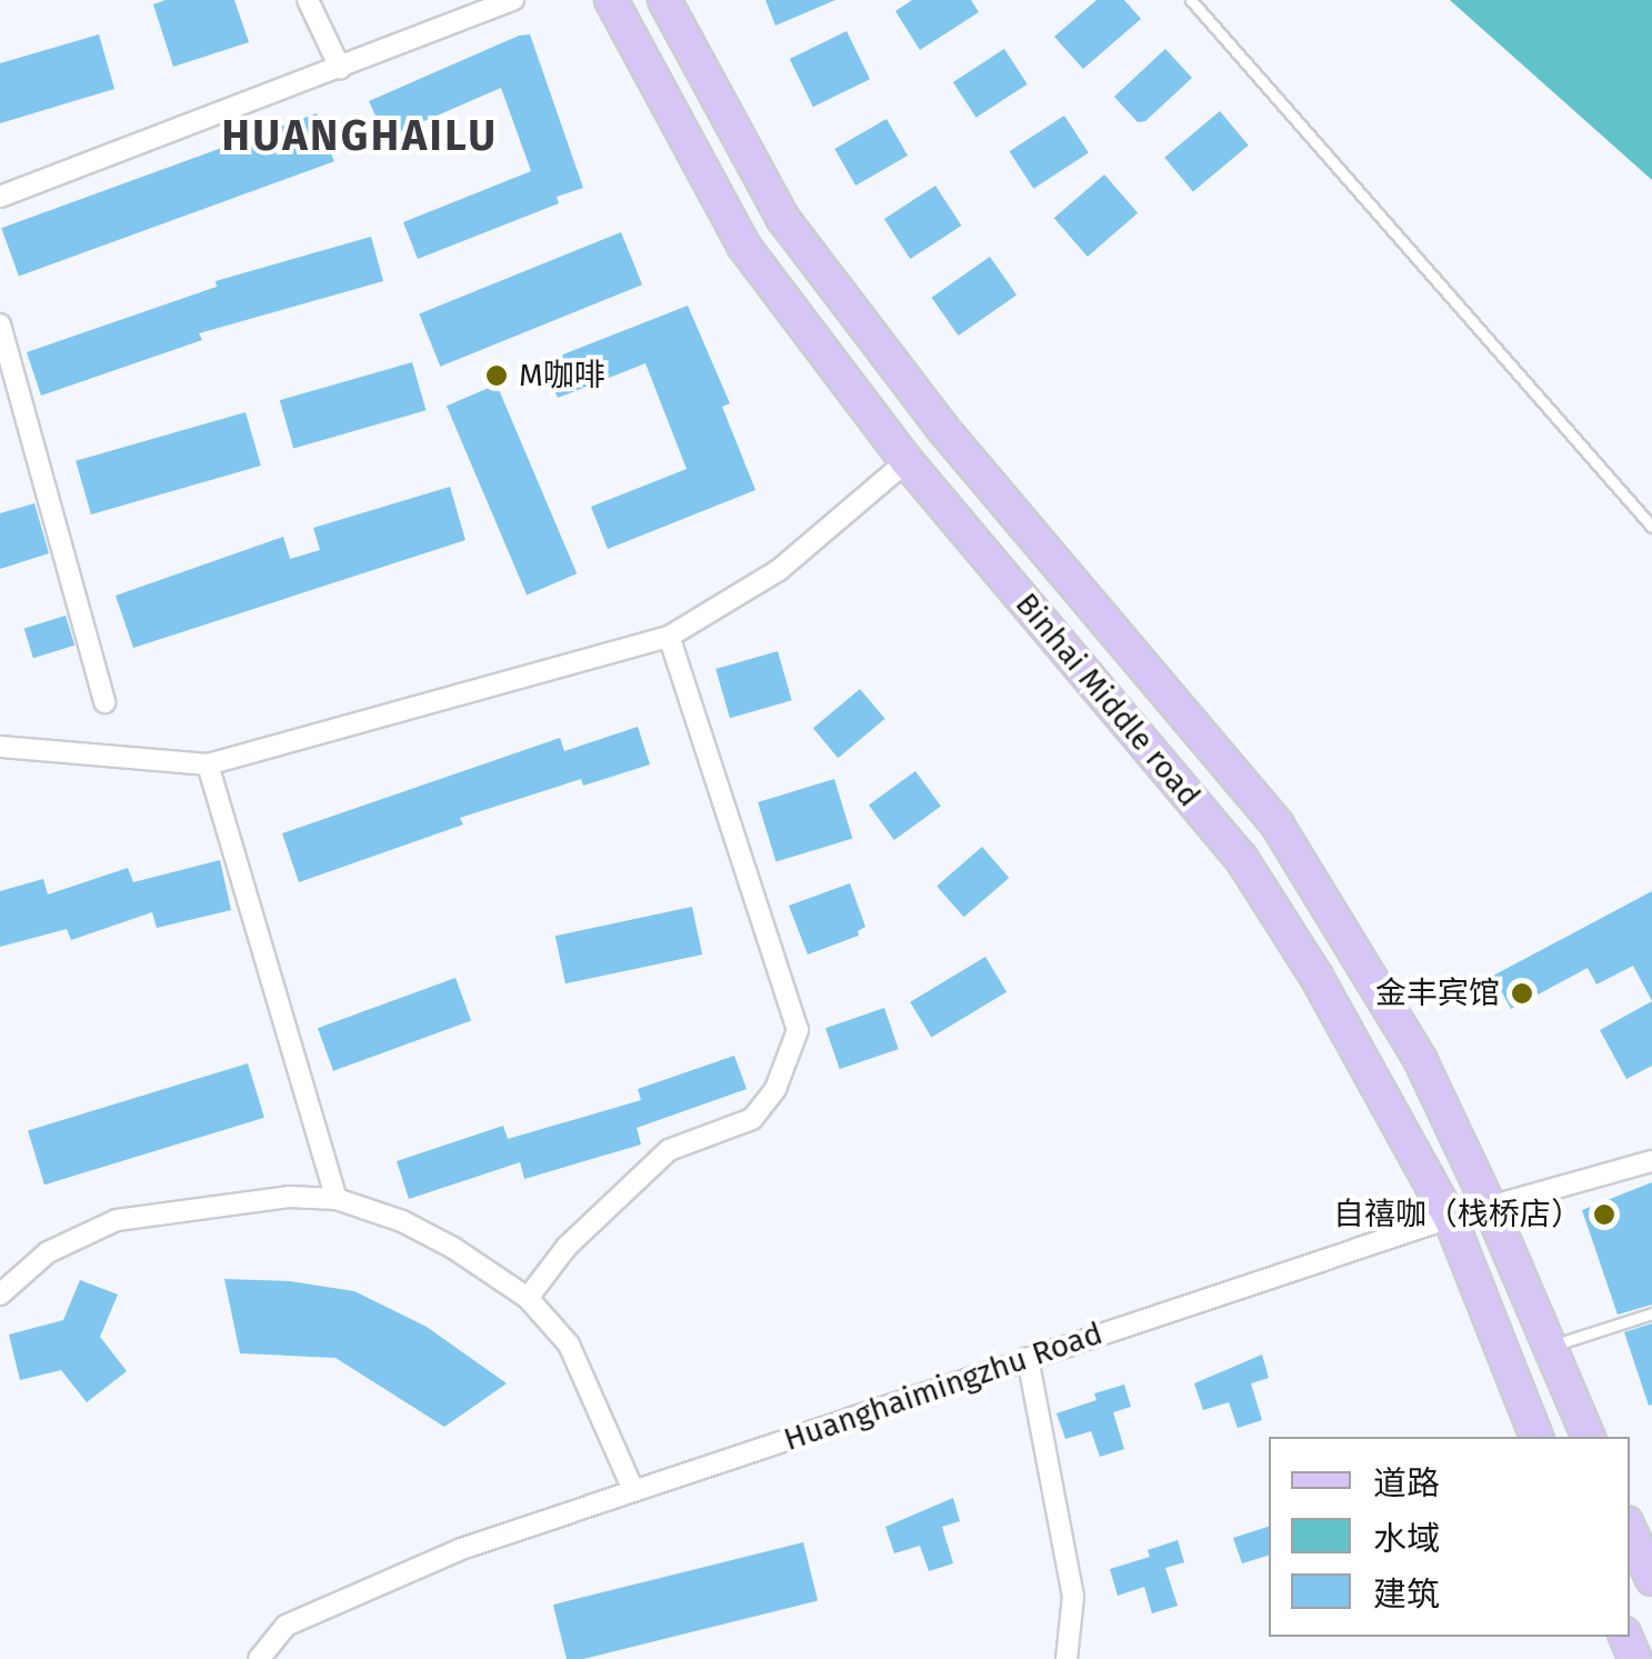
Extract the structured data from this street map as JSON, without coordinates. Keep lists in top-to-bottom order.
{
  "streets": {
    "main road": ["Binhai Middle road"],
    "street": ["Huanghaimingzhu Road"]
  },
  "crossings": [
    ["Binhai Middle road", "Huanghaimingzhu Road"]
  ],
  "districts": ["HUANGHAILU"],
  "places": ["M咖啡", "金丰宾馆", "自禧咖（栈桥店）"],
  "legend": ["道路", "水域", "建筑"]
}
